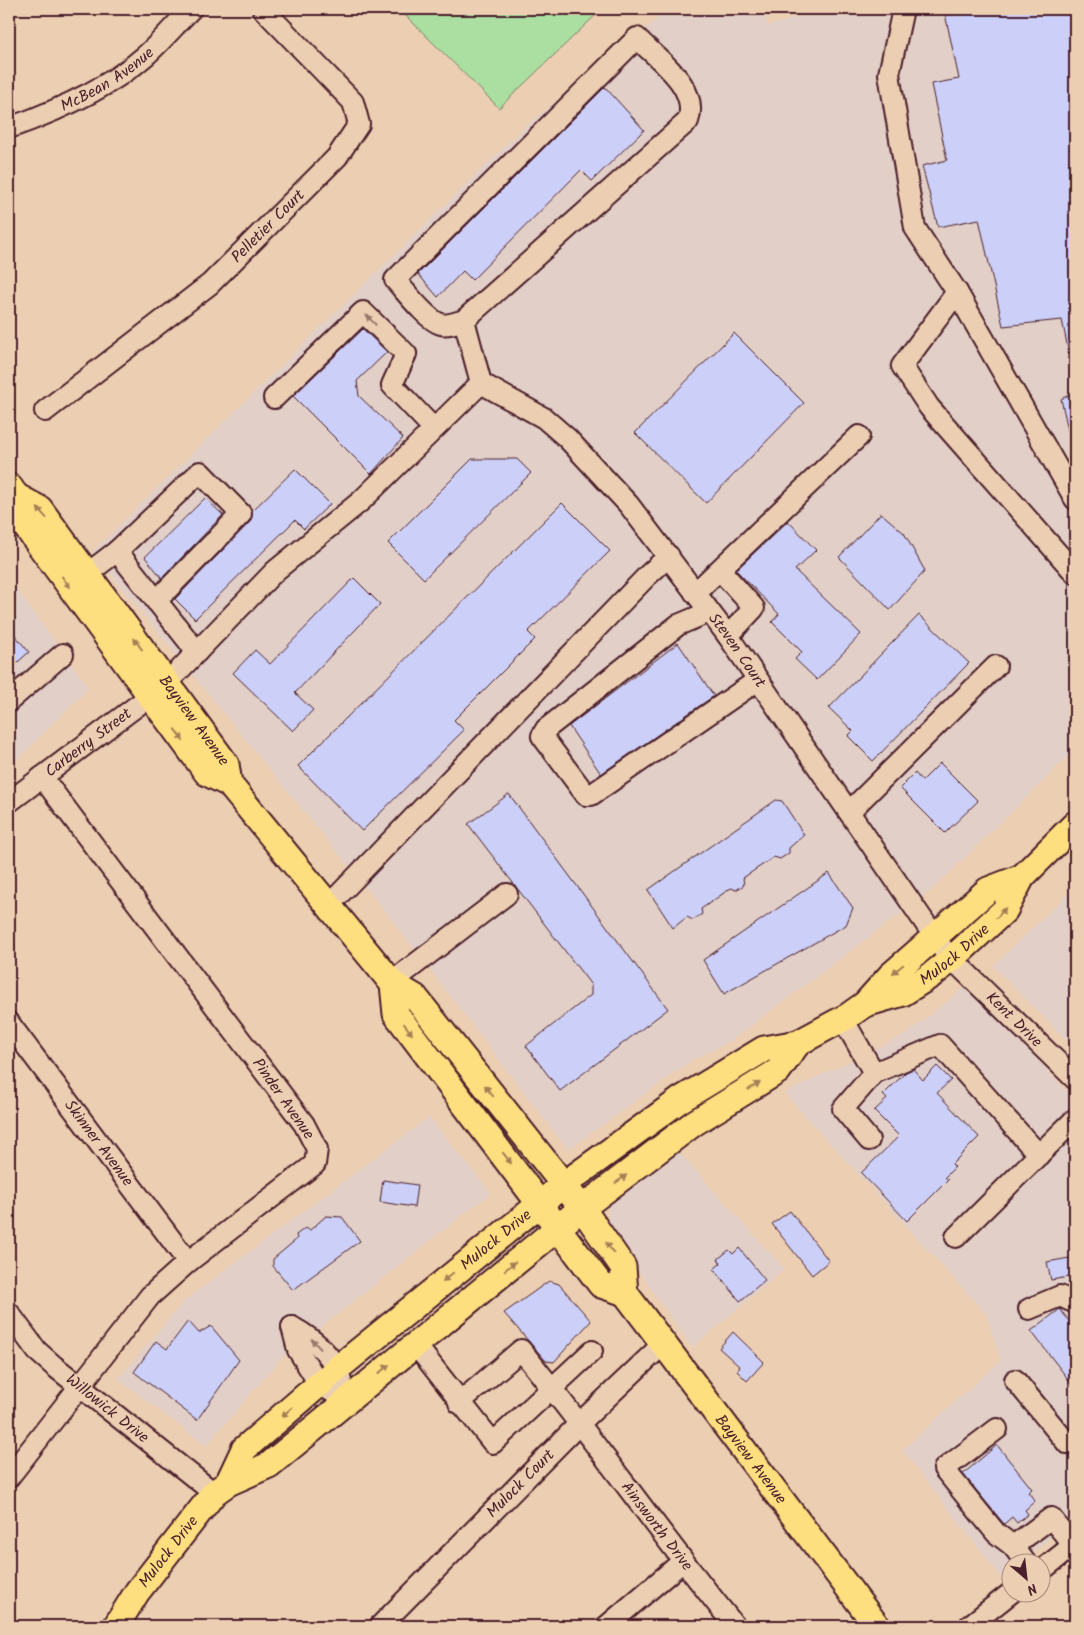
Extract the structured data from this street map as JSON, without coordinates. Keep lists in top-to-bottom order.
{
  "streets": {
    "main road": ["Bayview Avenue", "Mulock Drive"],
    "street": [
      "McBean Avenue",
      "Pelletier Court",
      "Steven Court",
      "Carberry Street",
      "Kent Drive",
      "Pinder Avenue",
      "Skinner Avenue",
      "Willowick Drive",
      "Mulock Court",
      "Ainsworth Drive"
    ]
  },
  "crossings": [
    ["Steven Court", "Carberry Street"],
    ["Steven Court", "Mulock Drive"],
    ["Steven Court", "Kent Drive"],
    ["Bayview Avenue", "Carberry Street"],
    ["Bayview Avenue", "Mulock Court"],
    ["Carberry Street", "Pinder Avenue"],
    ["Mulock Drive", "Kent Drive"],
    ["Mulock Drive", "Willowick Drive"],
    ["Pinder Avenue", "Skinner Avenue"],
    ["Pinder Avenue", "Willowick Drive"],
    ["Mulock Court", "Ainsworth Drive"]
  ],
  "north": "bottom right"
}
